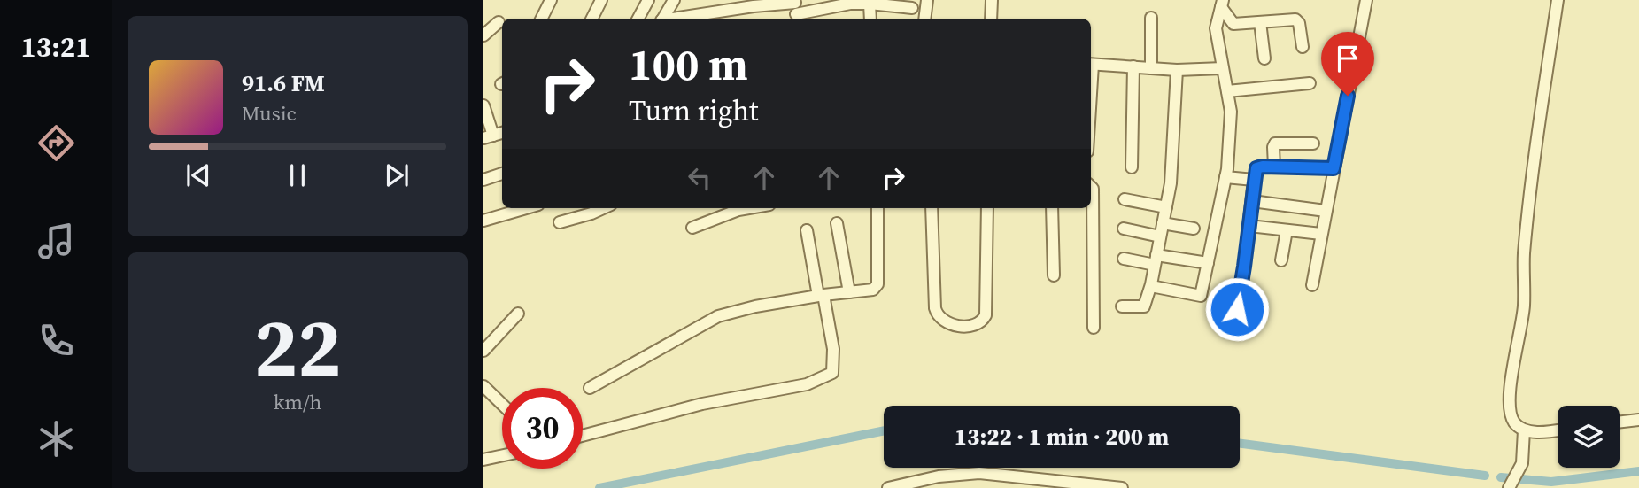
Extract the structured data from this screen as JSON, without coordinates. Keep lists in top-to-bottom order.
{
  "page": {
    "tabs": "13:21",
    "turn": ["100 m", "Turn right"],
    "song": ["91.6 FM", "Music"],
    "tile": ["22", "km/h"],
    "limit": "30",
    "trip": "13:22 · 1 min · 200 m"
  }
}
